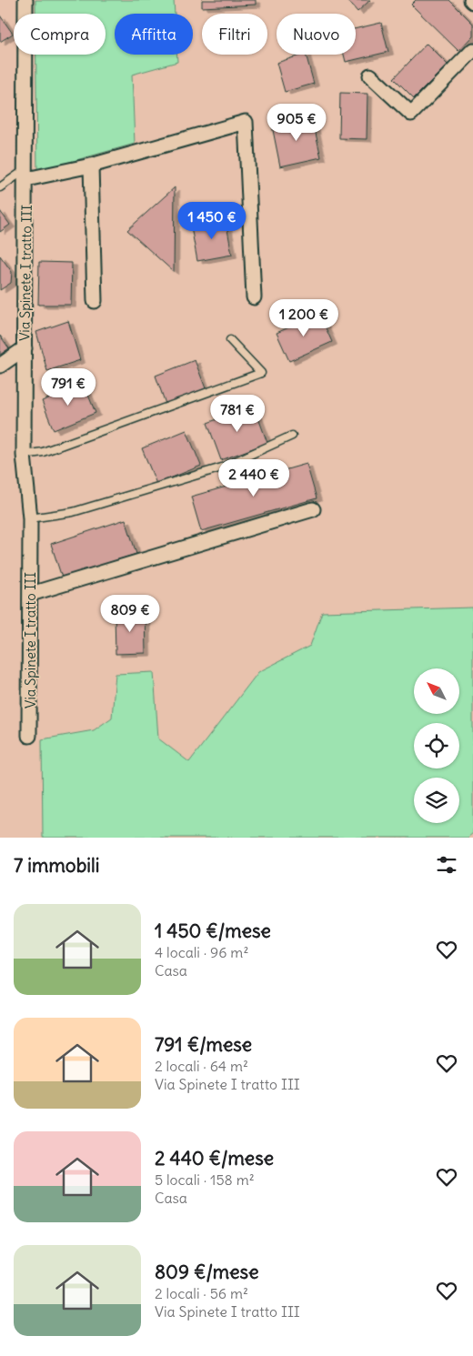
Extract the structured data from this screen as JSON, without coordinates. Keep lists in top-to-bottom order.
{
  "streets": {
    "street": ["Via Spinete I tratto III"]
  },
  "north": "top left",
  "page": {
    "chip": [
      "Compra",
      "Affitta",
      "Filtri",
      "Nuovo"
    ],
    "price": [
      "905 €",
      "1 450 €",
      "1 200 €",
      "791 €",
      "781 €",
      "2 440 €",
      "809 €"
    ],
    "heading": "7 immobili",
    "list": [
      {
        "name": "1 450 €/mese",
        "note": "4 locali · 96 m² · Casa"
      },
      {
        "name": "791 €/mese",
        "note": "2 locali · 64 m² · Via Spinete I tratto III"
      },
      {
        "name": "2 440 €/mese",
        "note": "5 locali · 158 m² · Casa"
      },
      {
        "name": "809 €/mese",
        "note": "2 locali · 56 m² · Via Spinete I tratto III"
      }
    ]
  }
}
